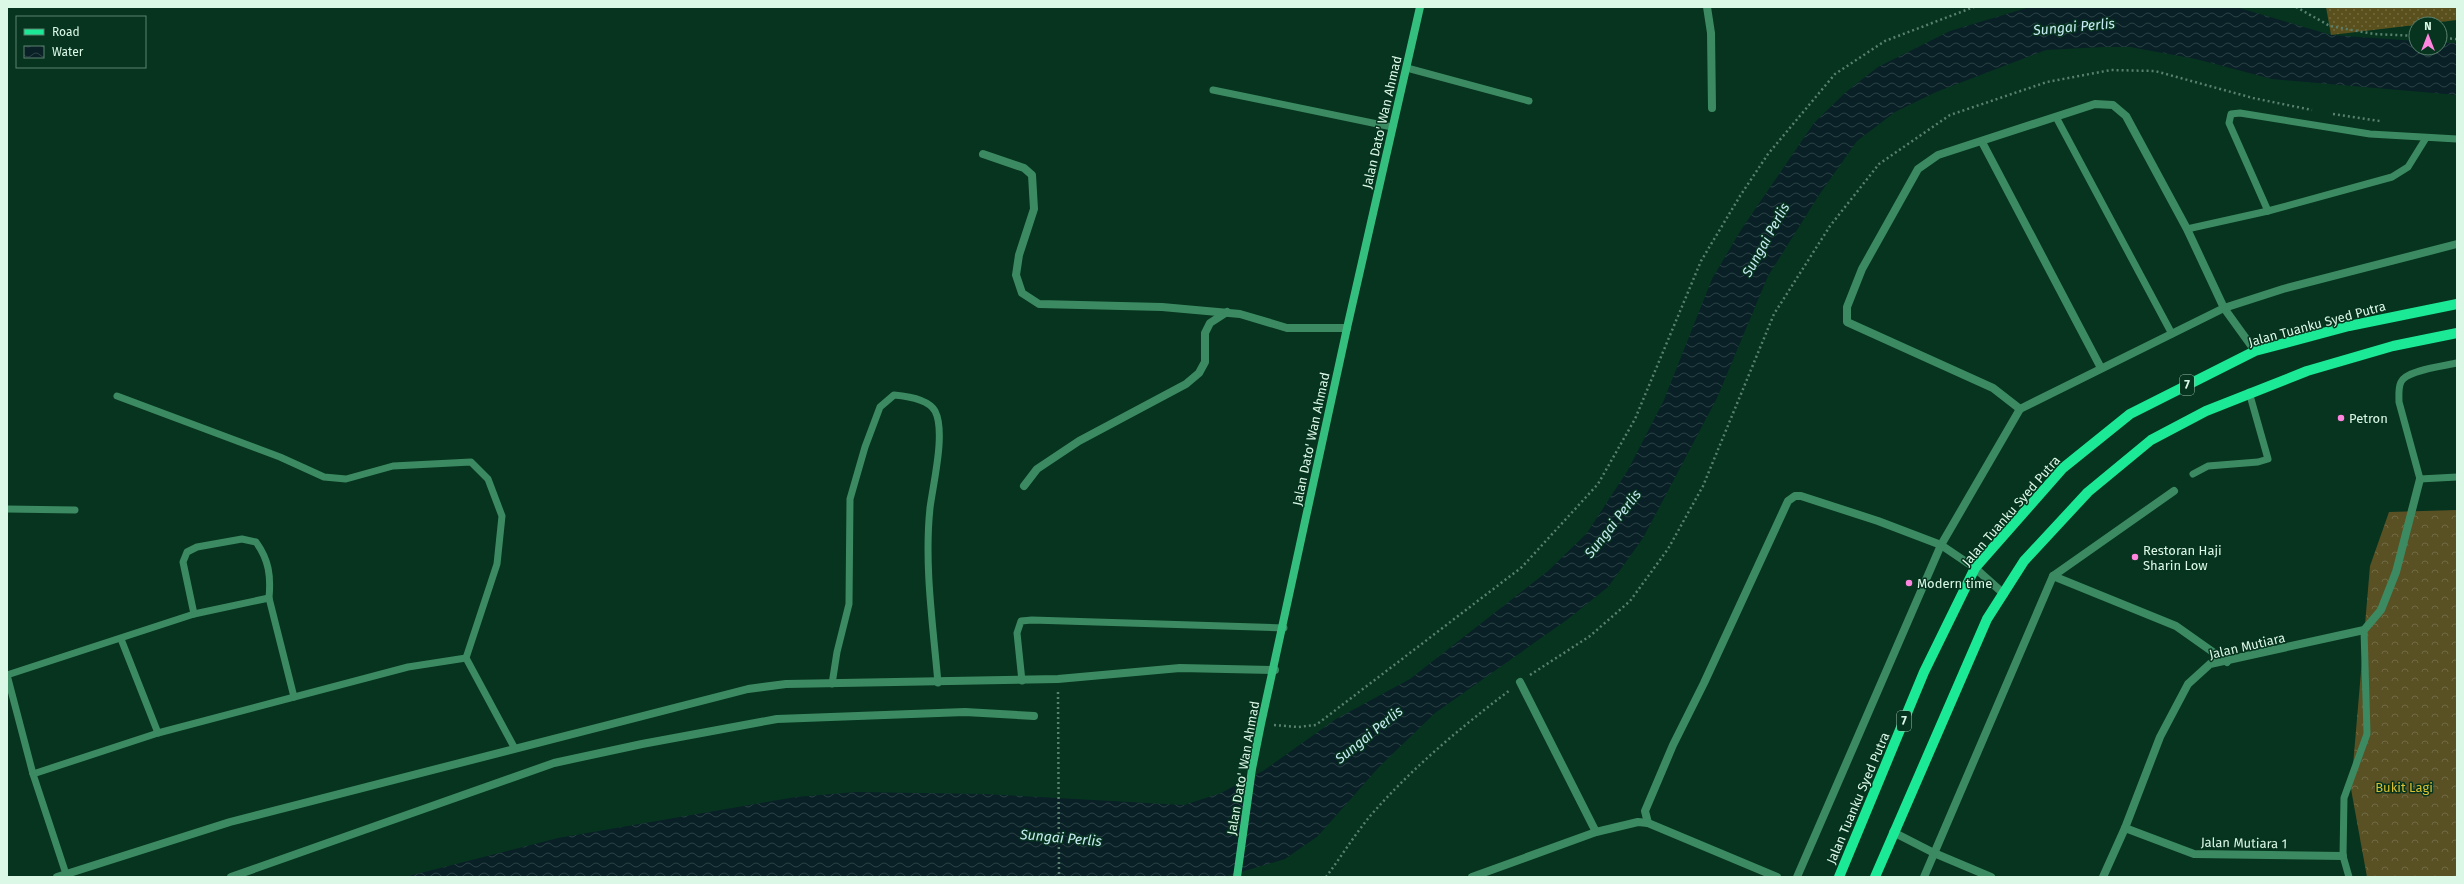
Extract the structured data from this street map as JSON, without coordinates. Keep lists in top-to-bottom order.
{
  "streets": {
    "main road": ["Jalan Dato' Wan Ahmad", "Jalan Tuanku Syed Putra", "7"],
    "street": ["Jalan Mutiara", "Jalan Mutiara 1"]
  },
  "crossings": [
    ["Jalan Mutiara", "Jalan Mutiara 1"]
  ],
  "water": ["Sungai Perlis"],
  "parks": ["Bukit Lagi"],
  "places": ["Petron", "Restoran Haji Sharin Low", "Modern time"],
  "legend": ["Road", "Water"],
  "north": "top"
}
